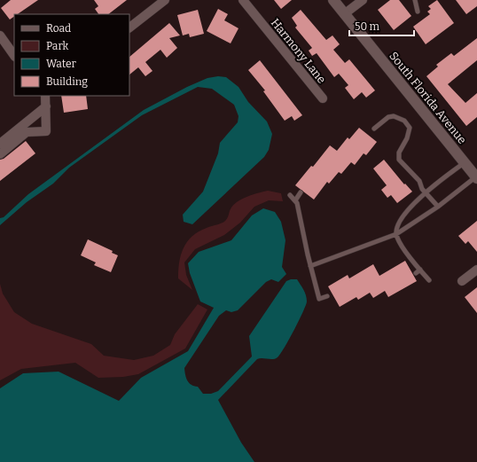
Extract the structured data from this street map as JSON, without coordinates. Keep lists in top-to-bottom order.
{
  "streets": {
    "street": ["Harmony Lane", "South Florida Avenue"]
  },
  "legend": [
    "Road",
    "Park",
    "Water",
    "Building"
  ],
  "scale_bar": "50 m"
}
